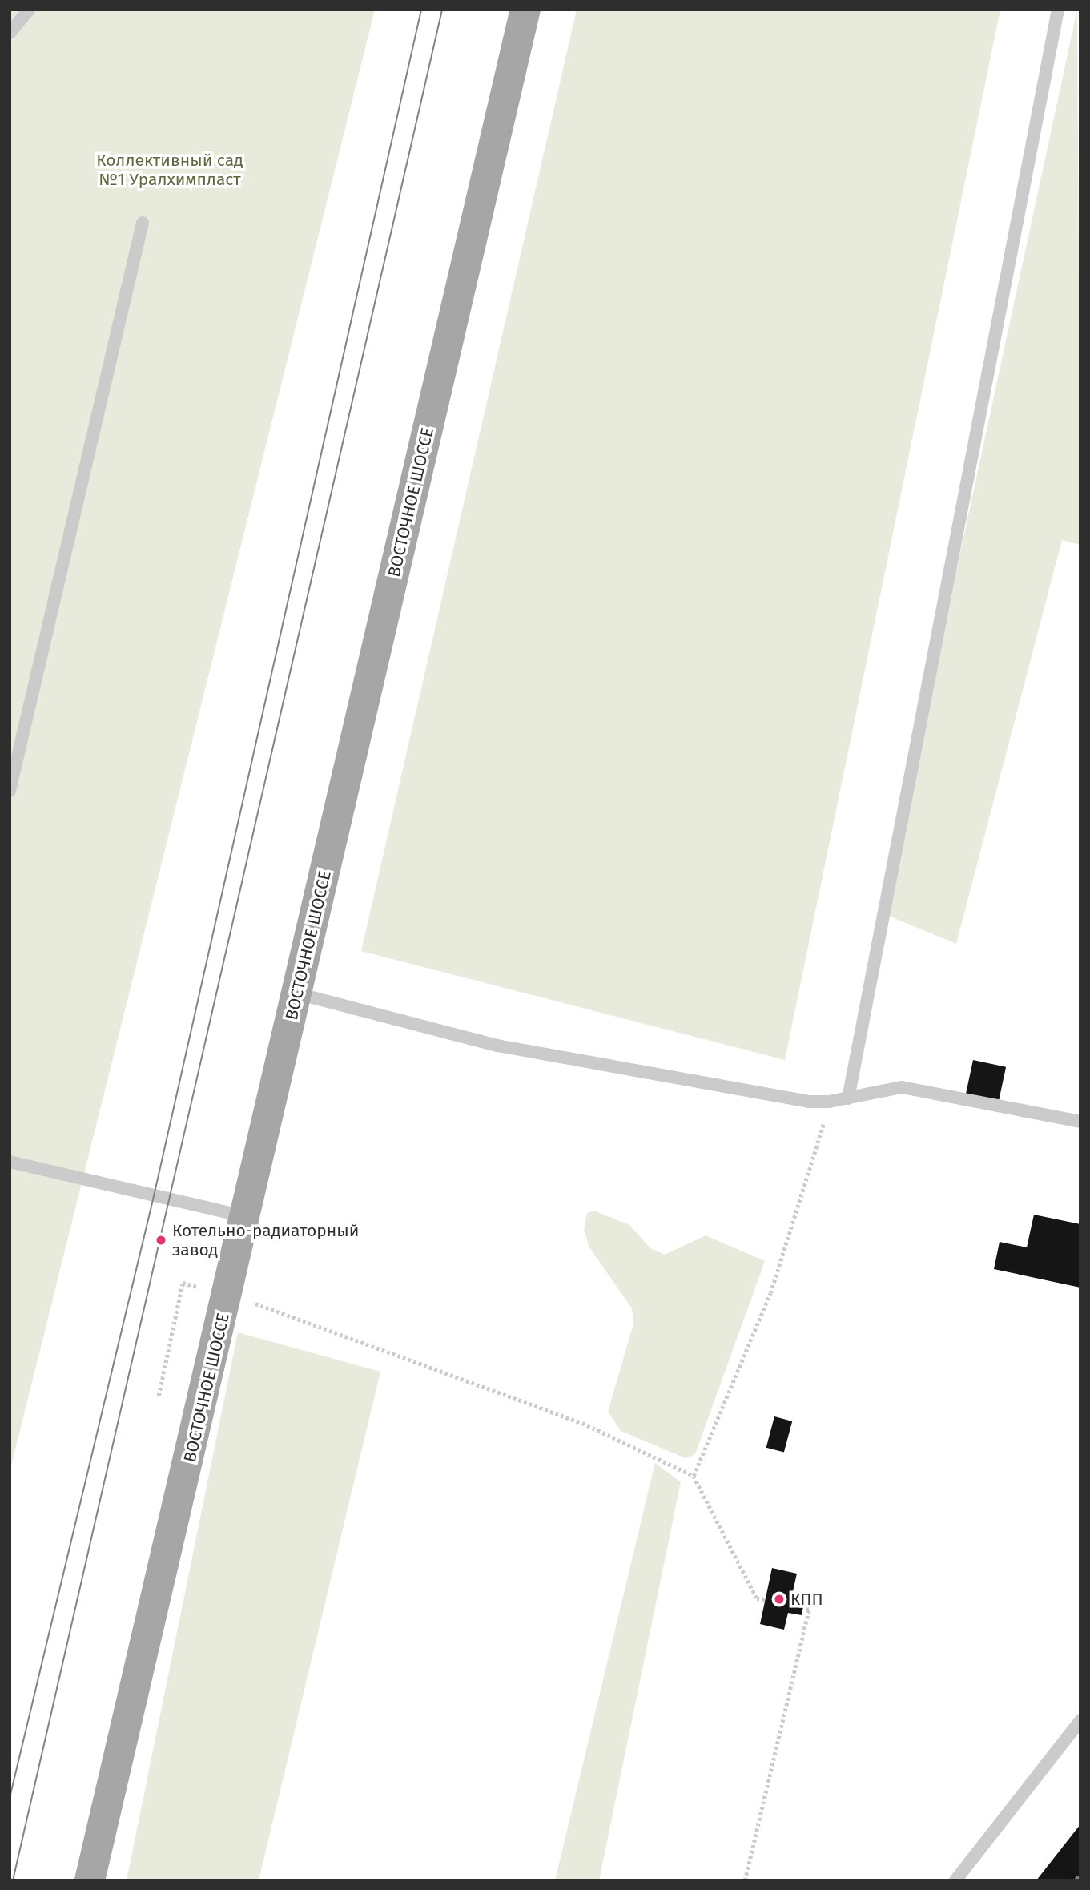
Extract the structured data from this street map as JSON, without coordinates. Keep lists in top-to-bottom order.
{
  "streets": {
    "main road": ["ВОСТОЧНОЕ ШОССЕ"]
  },
  "parks": ["Коллективный сад №1 Уралхимпласт"],
  "places": ["Котельно-радиаторный завод", "КПП"]
}
